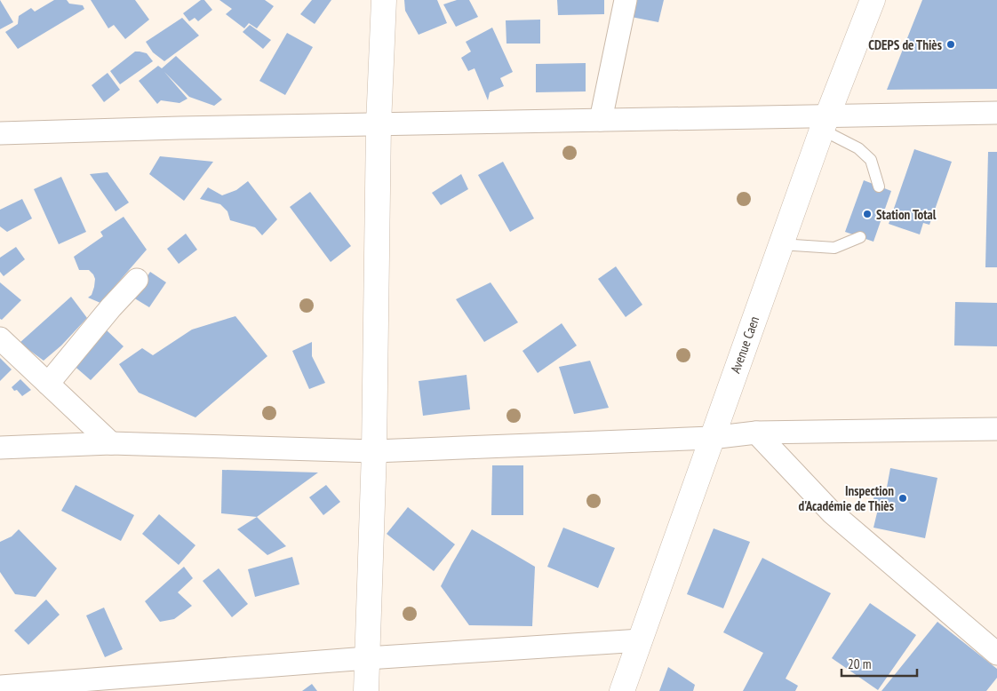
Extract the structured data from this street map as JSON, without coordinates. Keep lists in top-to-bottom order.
{
  "streets": {
    "main road": ["Avenue Caen"]
  },
  "places": ["CDEPS de Thiès", "Station Total", "Inspection d'Académie de Thiès"],
  "scale_bar": "20 m"
}
